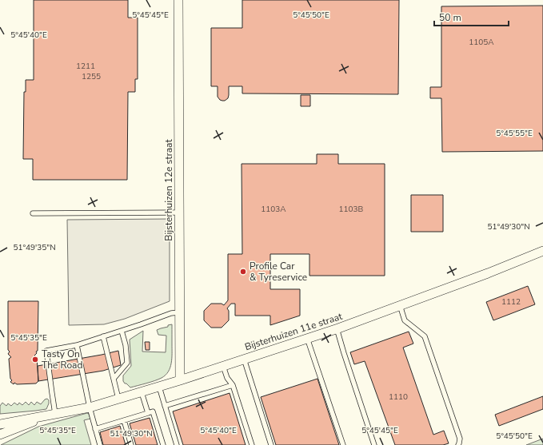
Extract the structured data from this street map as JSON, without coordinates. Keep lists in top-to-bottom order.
{
  "streets": {
    "street": ["Bijsterhuizen 12e straat", "Bijsterhuizen 11e straat"]
  },
  "crossings": [
    ["Bijsterhuizen 12e straat", "Bijsterhuizen 11e straat"]
  ],
  "places": ["Profile Car & Tyreservice", "Tasty On The Road"],
  "house_numbers": [
    "1105A",
    "1211",
    "1255",
    "1103A",
    "1103B",
    "1112",
    "1110"
  ],
  "scale_bar": "50 m",
  "coordinates": [
    "5°45'45\"E",
    "5°45'50\"E",
    "5°45'40\"E",
    "5°45'55\"E",
    "51°49'30\"N",
    "51°49'35\"N",
    "5°45'35\"E"
  ]
}
